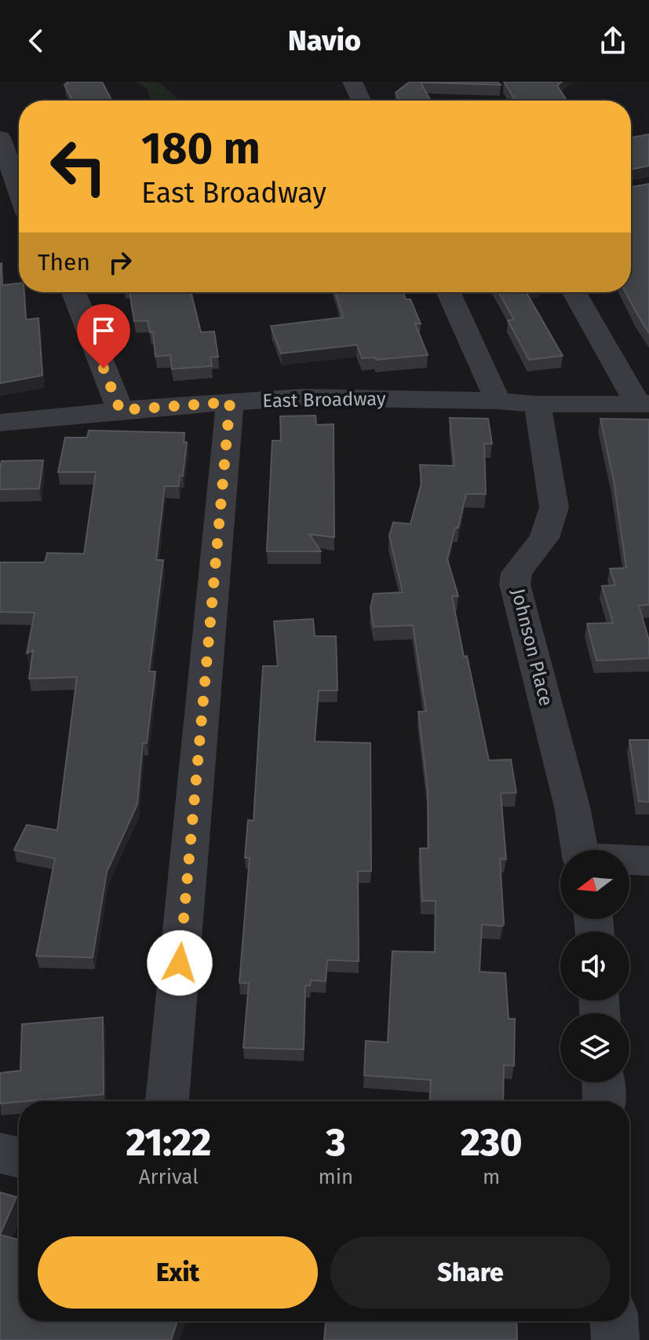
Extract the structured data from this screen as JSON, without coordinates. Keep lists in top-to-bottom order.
{
  "streets": {
    "street": ["East Broadway", "Johnson Place"]
  },
  "crossings": [
    ["East Broadway", "Johnson Place"]
  ],
  "north": "left",
  "page": {
    "header": "Navio",
    "turn": ["180 m", "East Broadway"],
    "then": "Then",
    "eta": [
      "21:22",
      "Arrival",
      "3",
      "min",
      "230",
      "m"
    ],
    "buttons": ["Exit", "Share"]
  }
}
